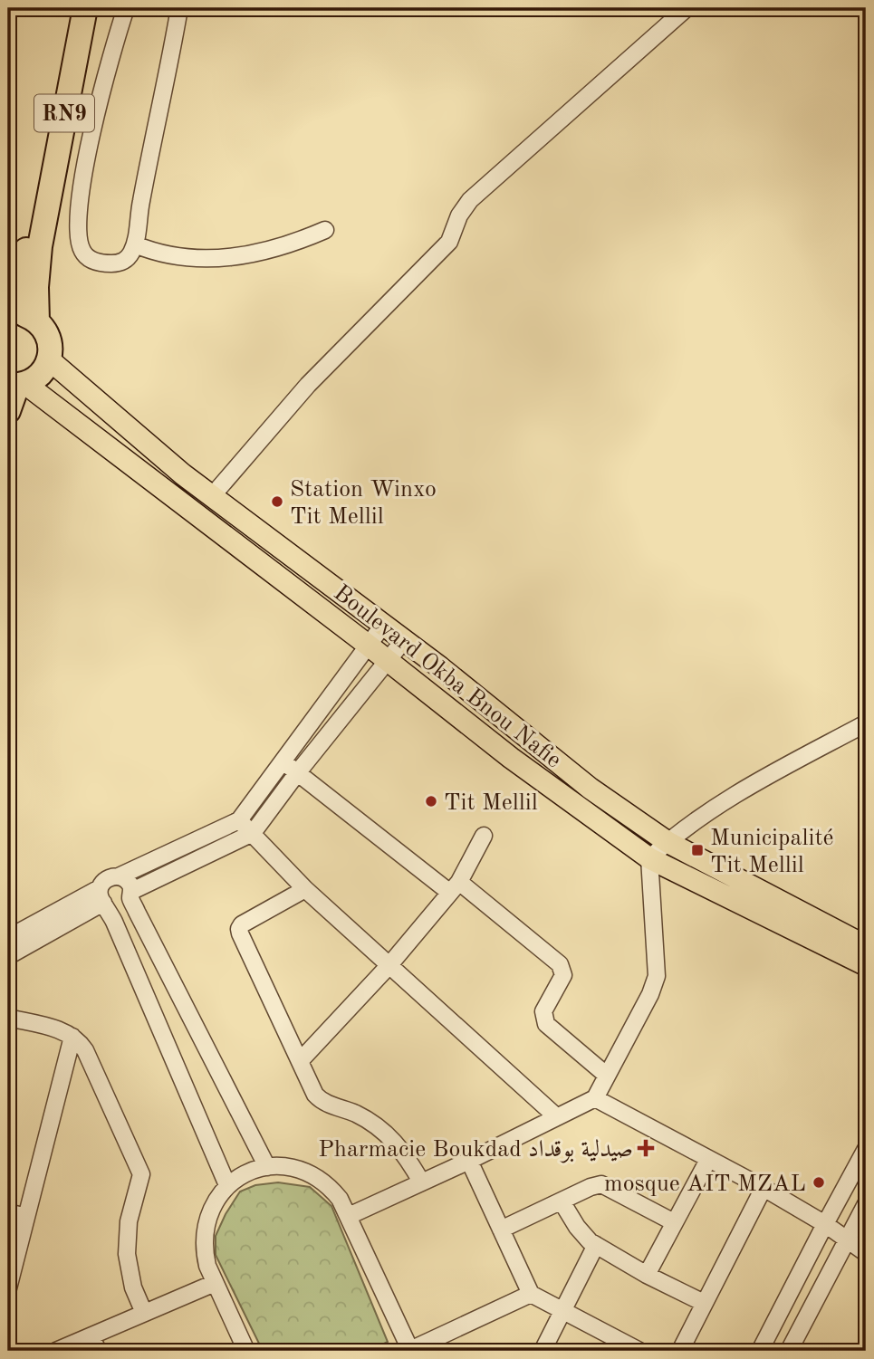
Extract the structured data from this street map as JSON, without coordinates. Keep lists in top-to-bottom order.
{
  "streets": {
    "highway": ["RN9"],
    "main road": ["Boulevard Okba Bnou Nafie"]
  },
  "crossings": [
    ["RN9", "Boulevard Okba Bnou Nafie"]
  ],
  "places": {
    "other": ["Station Winxo Tit Mellil", "Tit Mellil", "mosque AIT MZAL"],
    "transit": ["Municipalité Tit Mellil"],
    "health": ["Pharmacie Boukdad صيدلية بوقداد"]
  }
}
